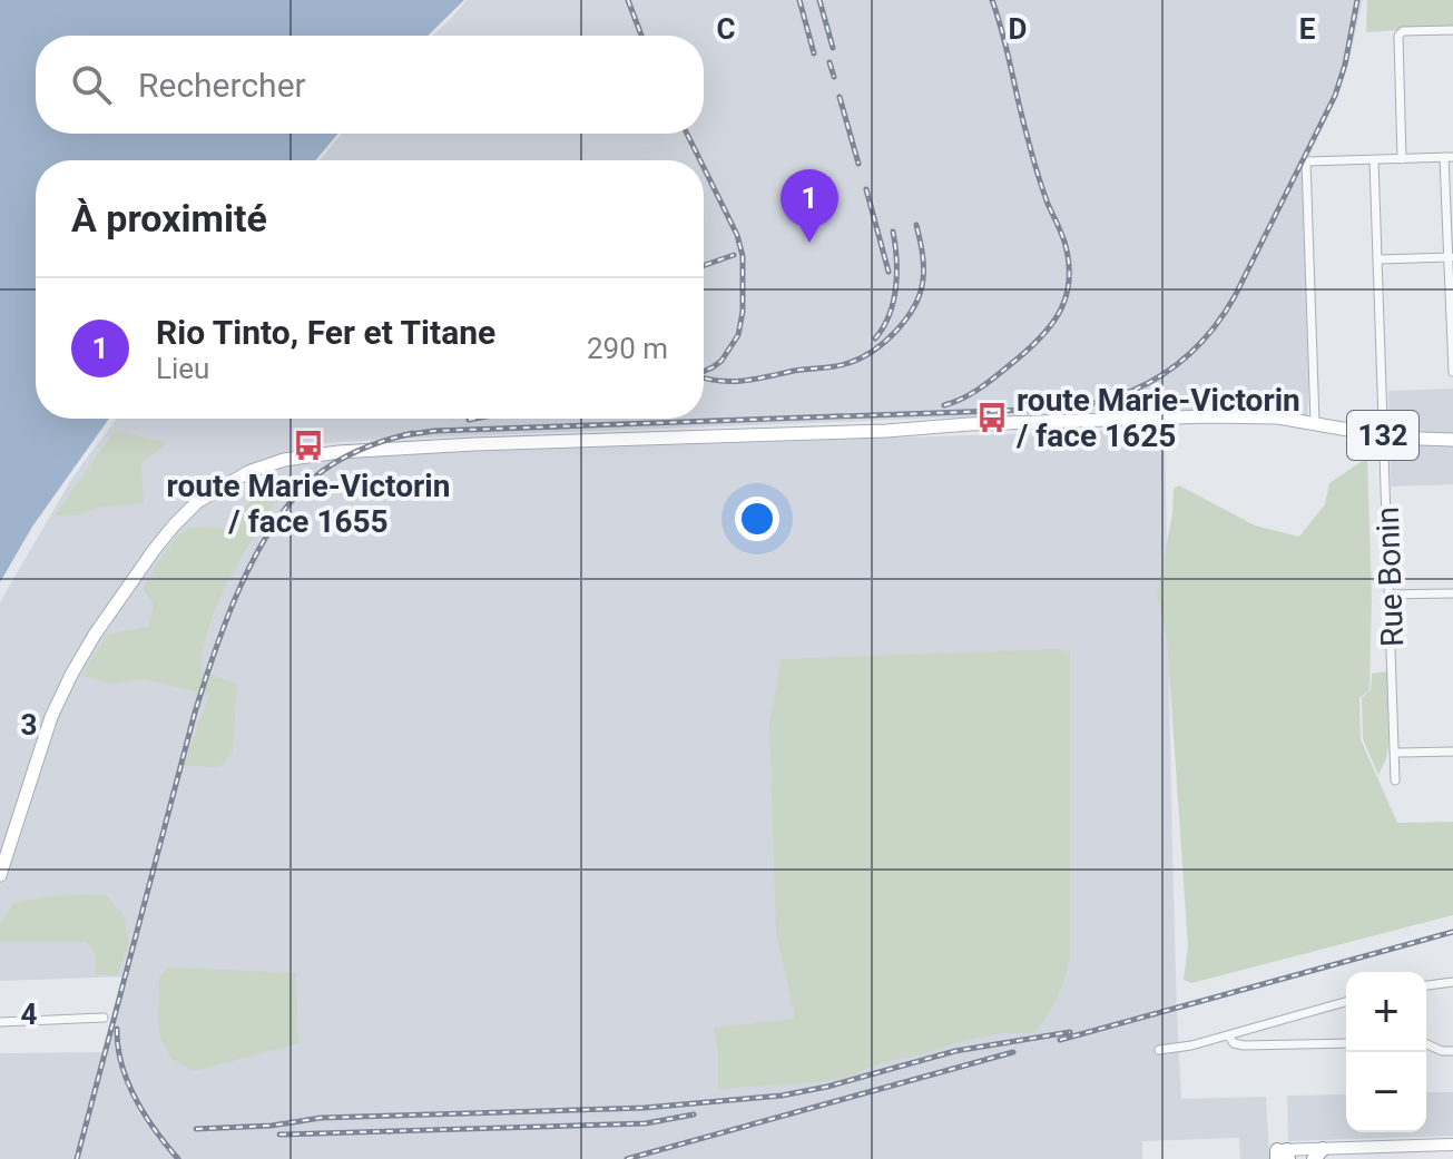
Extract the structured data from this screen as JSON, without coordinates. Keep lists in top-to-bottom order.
{
  "streets": {
    "main road": ["132"],
    "street": ["Rue Bonin"]
  },
  "crossings": [
    ["132", "Rue Bonin"]
  ],
  "places": {
    "bus stop": ["route Marie-Victorin / face 1625", "route Marie-Victorin / face 1655"]
  },
  "page": {
    "search": "Rechercher",
    "heading": "À proximité",
    "pins": "1",
    "list": [
      {
        "mark": "1",
        "name": "Rio Tinto, Fer et Titane",
        "note": "Lieu",
        "value": "290 m"
      }
    ],
    "map_buttons": ["+", "−"]
  },
  "grid": {
    "columns": ["C", "D", "E"],
    "rows": ["3", "4"]
  }
}
